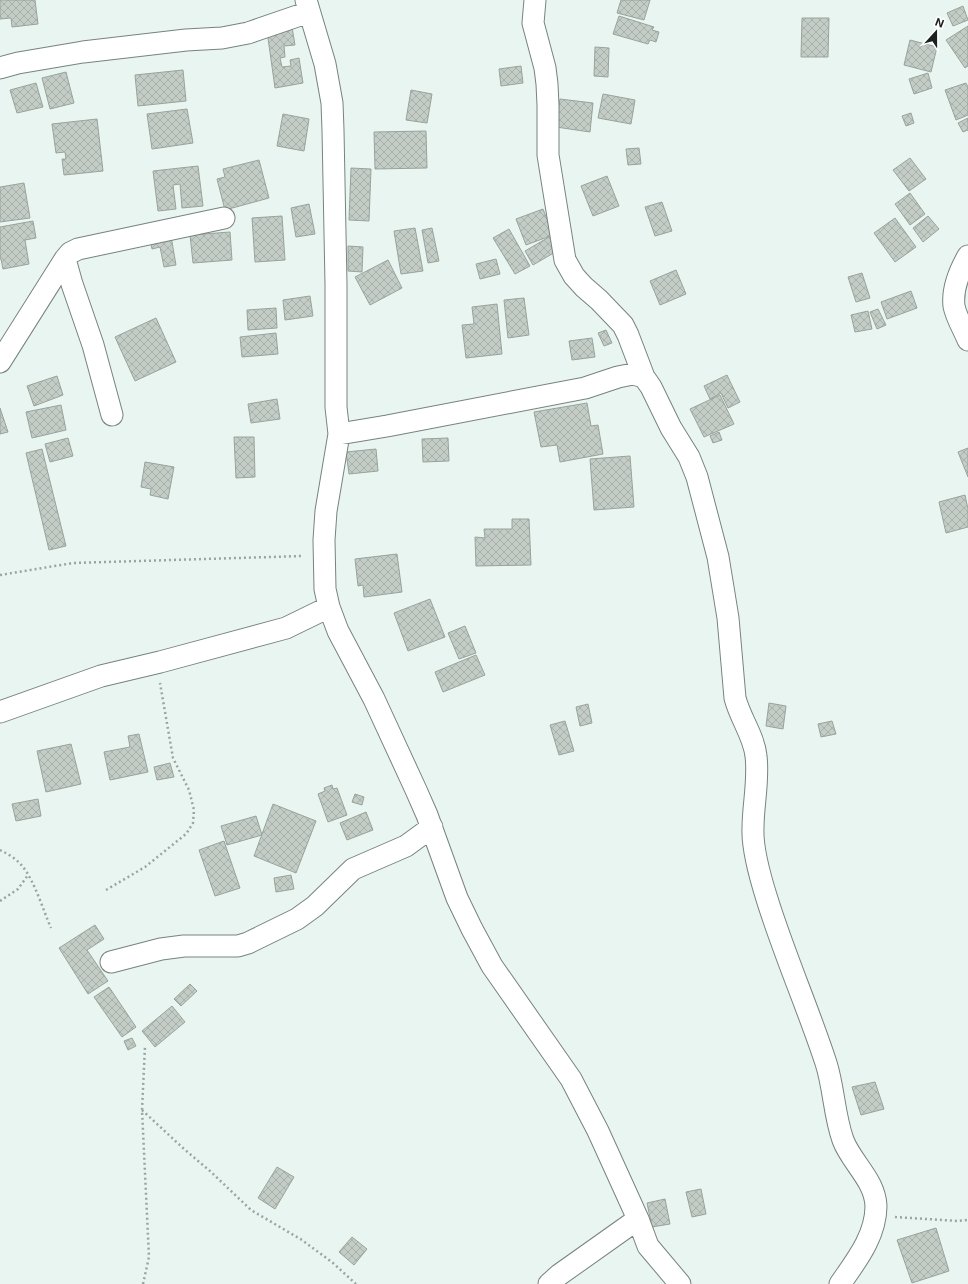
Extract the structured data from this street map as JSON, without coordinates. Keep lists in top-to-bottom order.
{
  "north": "top"
}
